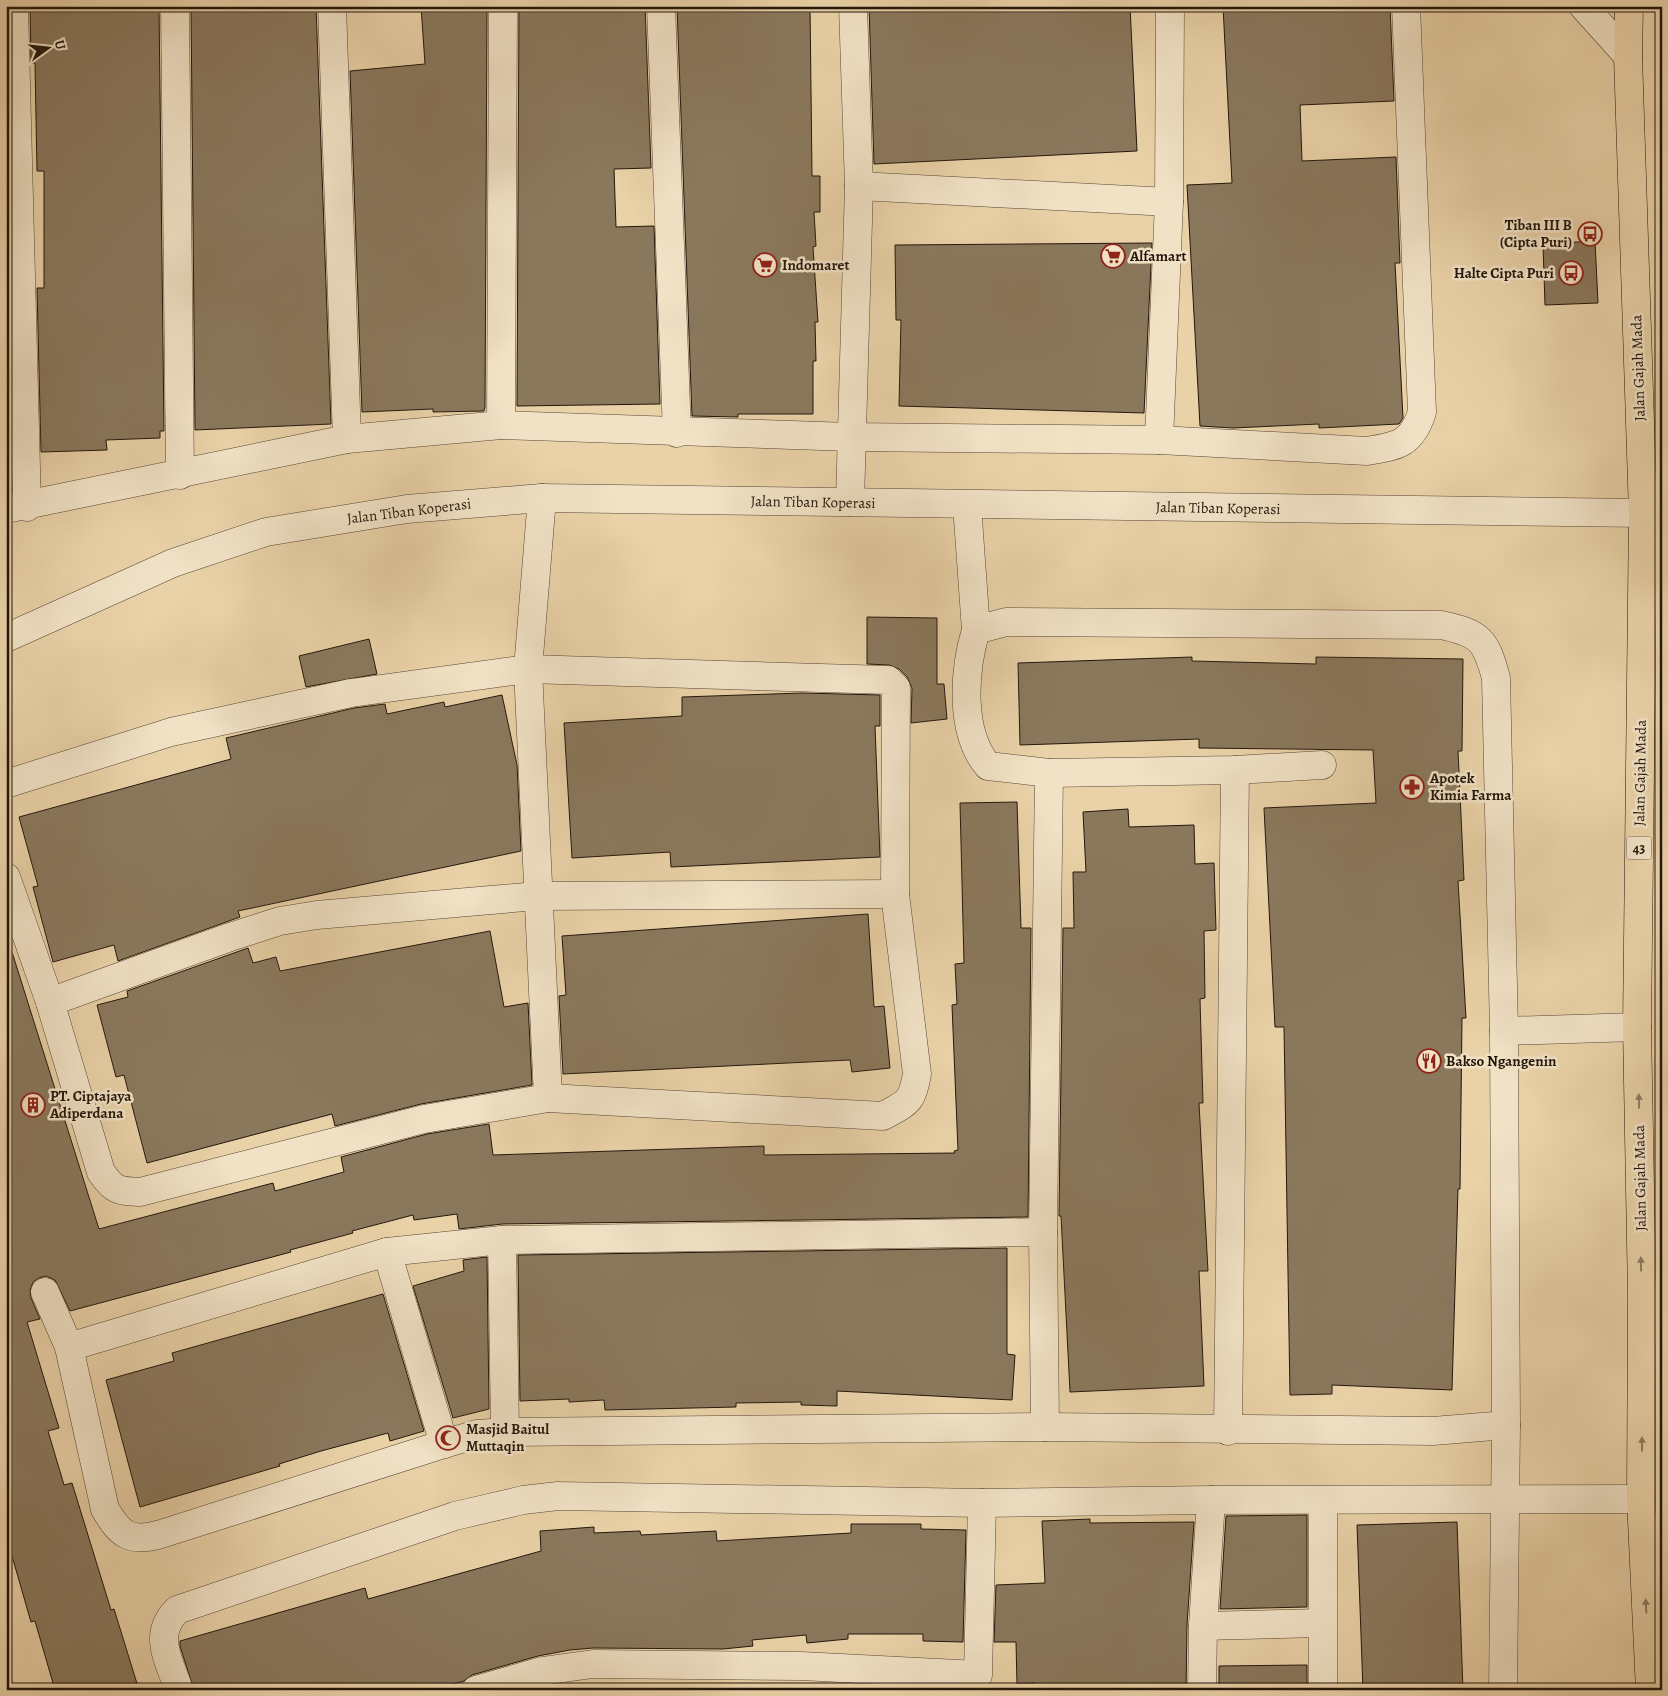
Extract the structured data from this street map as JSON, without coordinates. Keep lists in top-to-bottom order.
{
  "streets": {
    "highway": ["Jalan Gajah Mada", "43"],
    "street": ["Jalan Tiban Koperasi"]
  },
  "crossings": [
    ["Jalan Gajah Mada", "Jalan Tiban Koperasi"]
  ],
  "one_way": ["Jalan Gajah Mada"],
  "places": {
    "bus stop": ["Tiban III B (Cipta Puri)", "Halte Cipta Puri"],
    "supermarket": ["Alfamart", "Indomaret"],
    "pharmacy": ["Apotek Kimia Farma"],
    "restaurant": ["Bakso Ngangenin"],
    "building": ["PT. Ciptajaya Adiperdana"],
    "mosque": ["Masjid Baitul Muttaqin"]
  },
  "north": "right"
}
